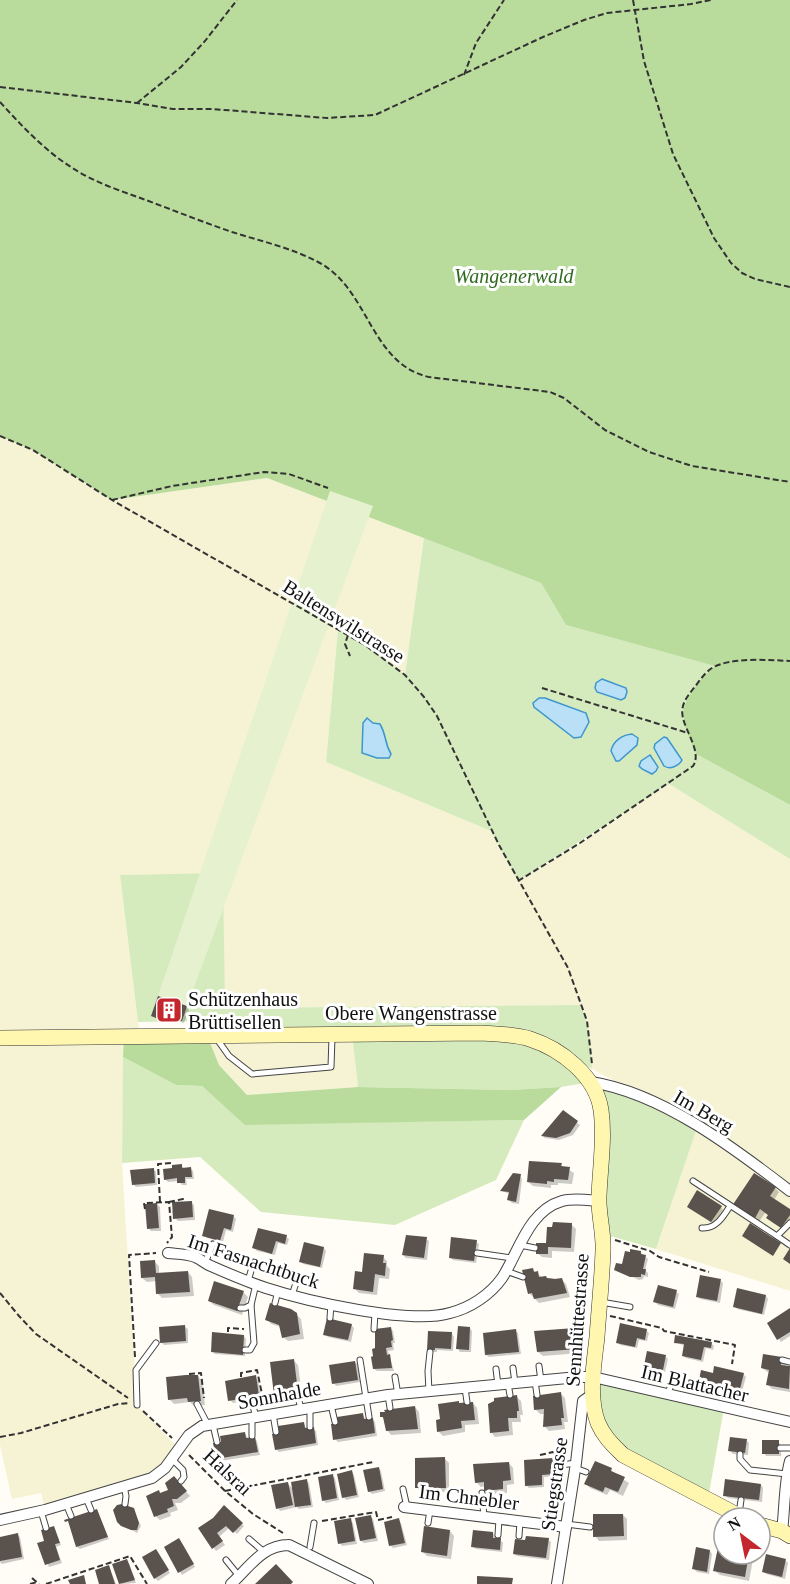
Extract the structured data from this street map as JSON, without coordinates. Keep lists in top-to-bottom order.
{
  "streets": {
    "street": [
      "Obere Wangenstrasse",
      "Im Berg",
      "Im Fasnachtbuck",
      "Sennhüttestrasse",
      "Im Blattacher",
      "Sonnhalde",
      "Stiegstrasse",
      "Im Chnebler"
    ],
    "path": ["Baltenswilstrasse", "Halsrai"]
  },
  "crossings": [
    ["Baltenswilstrasse", "Obere Wangenstrasse"],
    ["Baltenswilstrasse", "Im Berg"],
    ["Baltenswilstrasse", "Sennhüttestrasse"],
    ["Obere Wangenstrasse", "Im Berg"],
    ["Obere Wangenstrasse", "Sennhüttestrasse"],
    ["Im Berg", "Sennhüttestrasse"],
    ["Im Fasnachtbuck", "Sennhüttestrasse"],
    ["Sennhüttestrasse", "Im Blattacher"],
    ["Sennhüttestrasse", "Sonnhalde"],
    ["Sennhüttestrasse", "Stiegstrasse"],
    ["Im Blattacher", "Sonnhalde"],
    ["Sonnhalde", "Halsrai"],
    ["Stiegstrasse", "Im Chnebler"]
  ],
  "parks": ["Wangenerwald"],
  "places": {
    "building": ["Schützenhaus Brüttisellen"]
  },
  "north": "top left"
}
